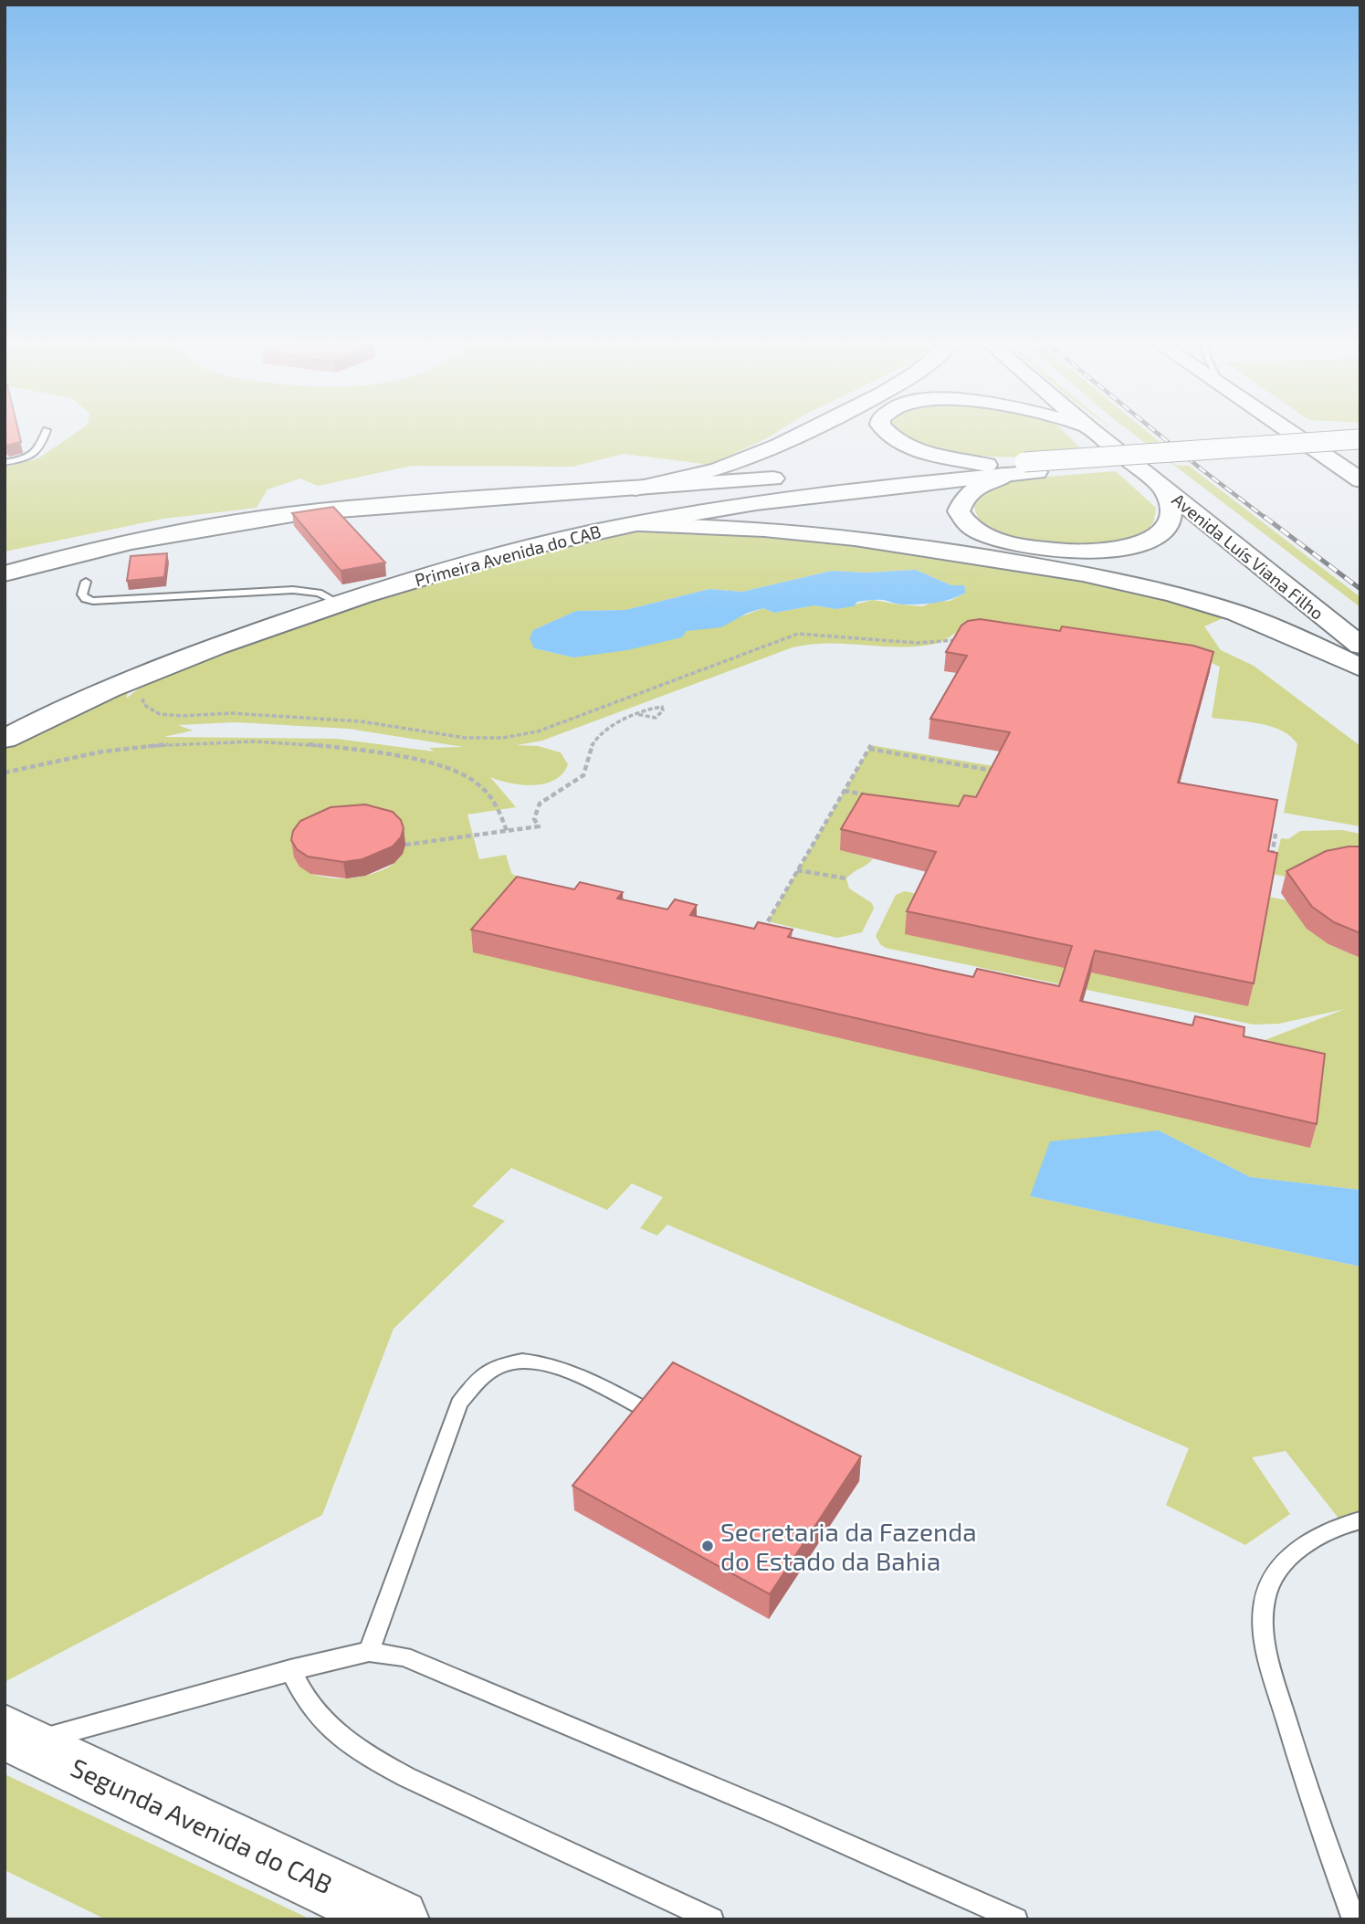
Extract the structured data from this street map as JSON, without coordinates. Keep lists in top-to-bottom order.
{
  "streets": {
    "main road": ["Primeira Avenida do CAB", "Avenida Luís Viana Filho", "Segunda Avenida do CAB"]
  },
  "places": ["Secretaria da Fazenda do Estado da Bahia"]
}
